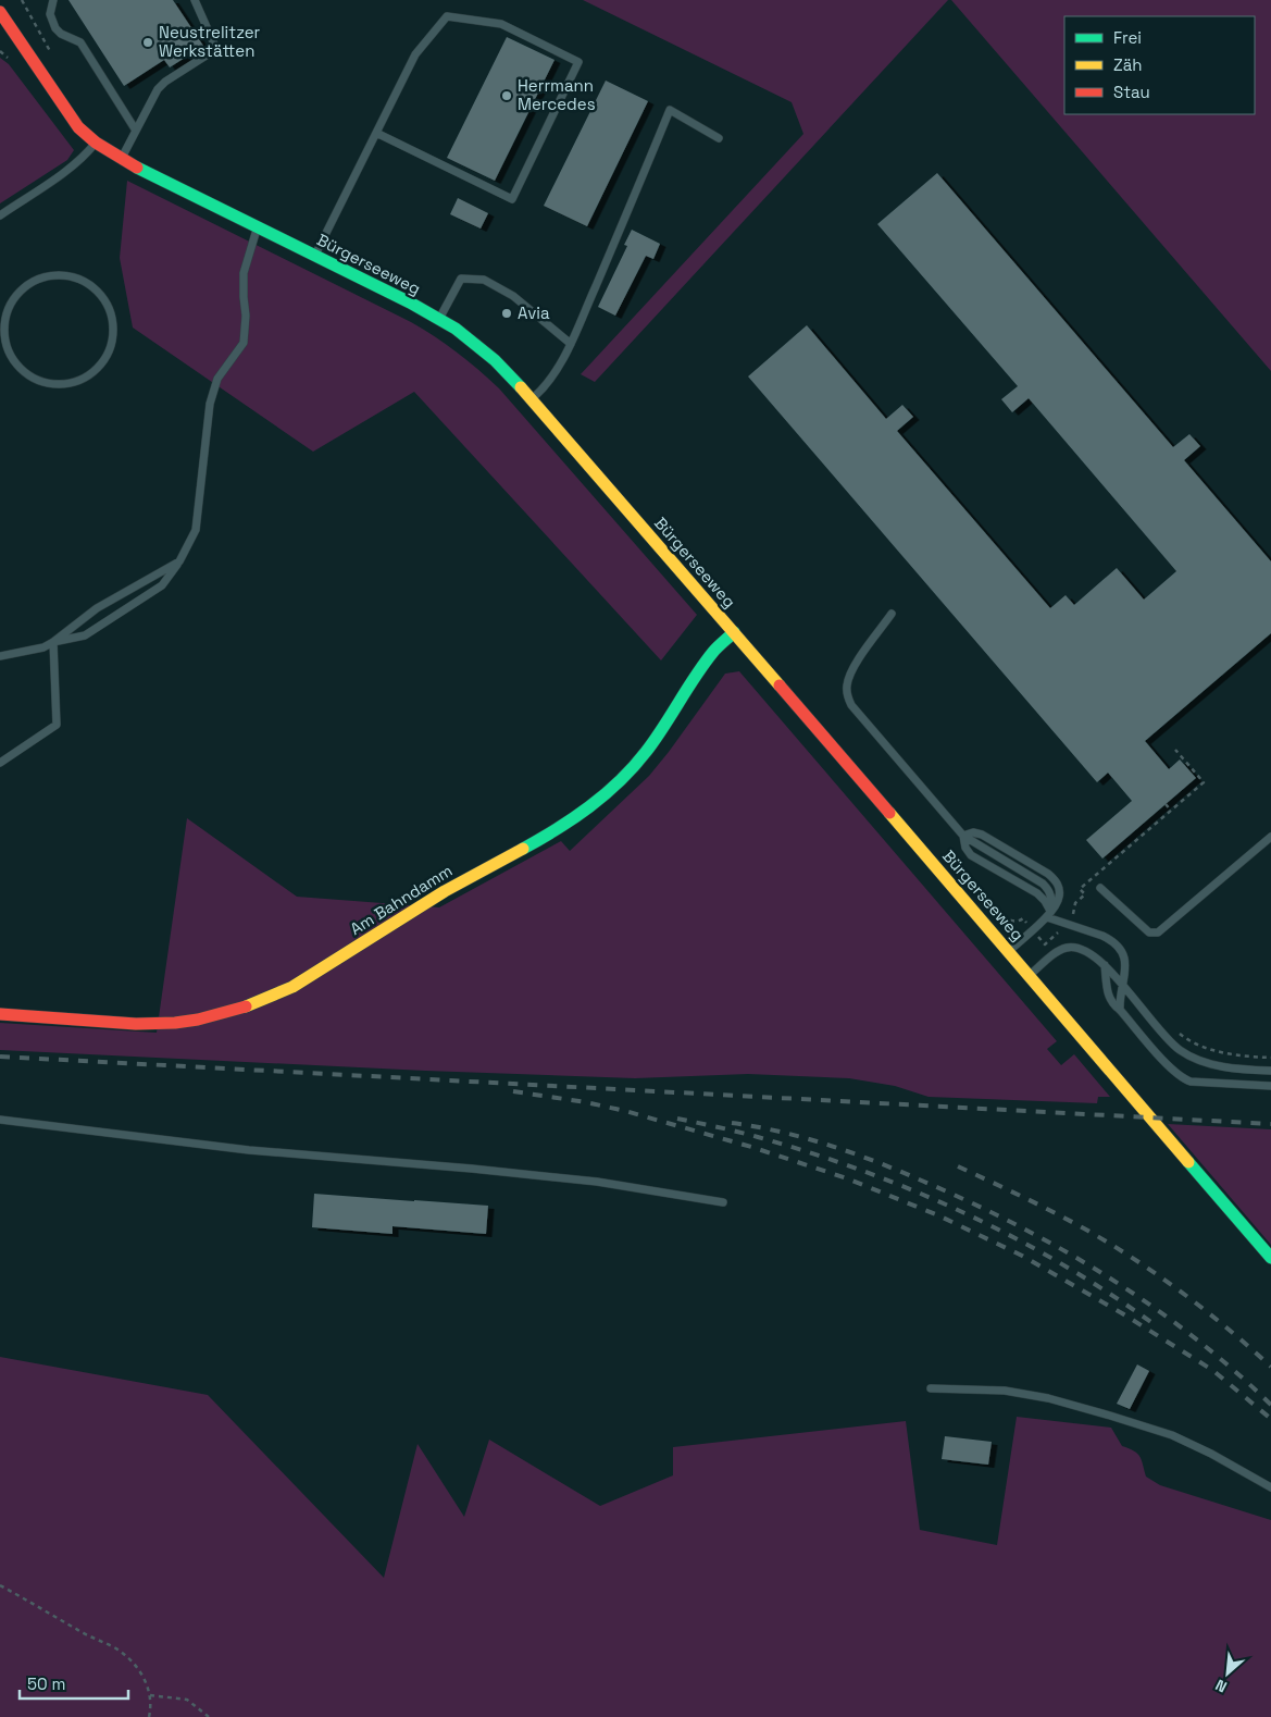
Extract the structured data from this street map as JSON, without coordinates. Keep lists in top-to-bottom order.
{
  "streets": {
    "street": ["Bürgerseeweg", "Am Bahndamm"]
  },
  "crossings": [
    ["Bürgerseeweg", "Am Bahndamm"]
  ],
  "places": ["Neustrelitzer Werkstätten", "Herrmann Mercedes", "Avia"],
  "legend": ["Frei", "Zäh", "Stau"],
  "scale_bar": "50 m",
  "north": "bottom left"
}
